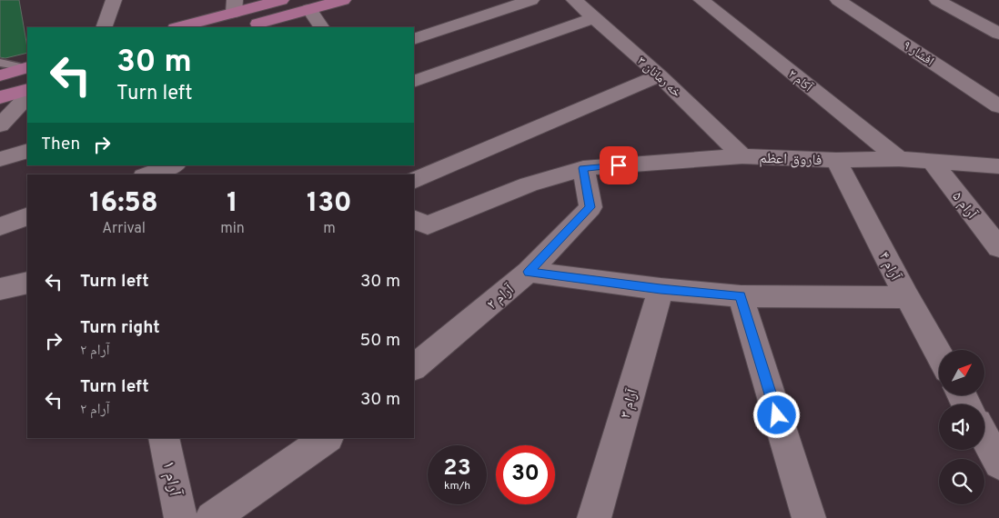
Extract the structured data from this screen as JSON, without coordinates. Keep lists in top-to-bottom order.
{
  "streets": {
    "street": [
      "افشار ۹",
      "خه رمانان ۳",
      "آکام ۲",
      "فاروق اعظم",
      "آرام ۵",
      "آرام ۴",
      "آرام ۲",
      "آرام ۳",
      "آرام ۱"
    ]
  },
  "crossings": [
    ["خه رمانان ۳", "فاروق اعظم"],
    ["آکام ۲", "فاروق اعظم"],
    ["فاروق اعظم", "آرام ۵"],
    ["فاروق اعظم", "آرام ۴"],
    ["فاروق اعظم", "آرام ۲"]
  ],
  "north": "top right",
  "page": {
    "turn": ["30 m", "Turn left"],
    "then": "Then",
    "eta": [
      "16:58",
      "Arrival",
      "1",
      "min",
      "130",
      "m"
    ],
    "list": [
      {
        "name": "Turn left",
        "value": "30 m"
      },
      {
        "name": "Turn right",
        "note": "آرام ۲",
        "value": "50 m"
      },
      {
        "name": "Turn left",
        "note": "آرام ۲",
        "value": "30 m"
      }
    ],
    "speed": "23 km/h",
    "limit": "30"
  }
}
